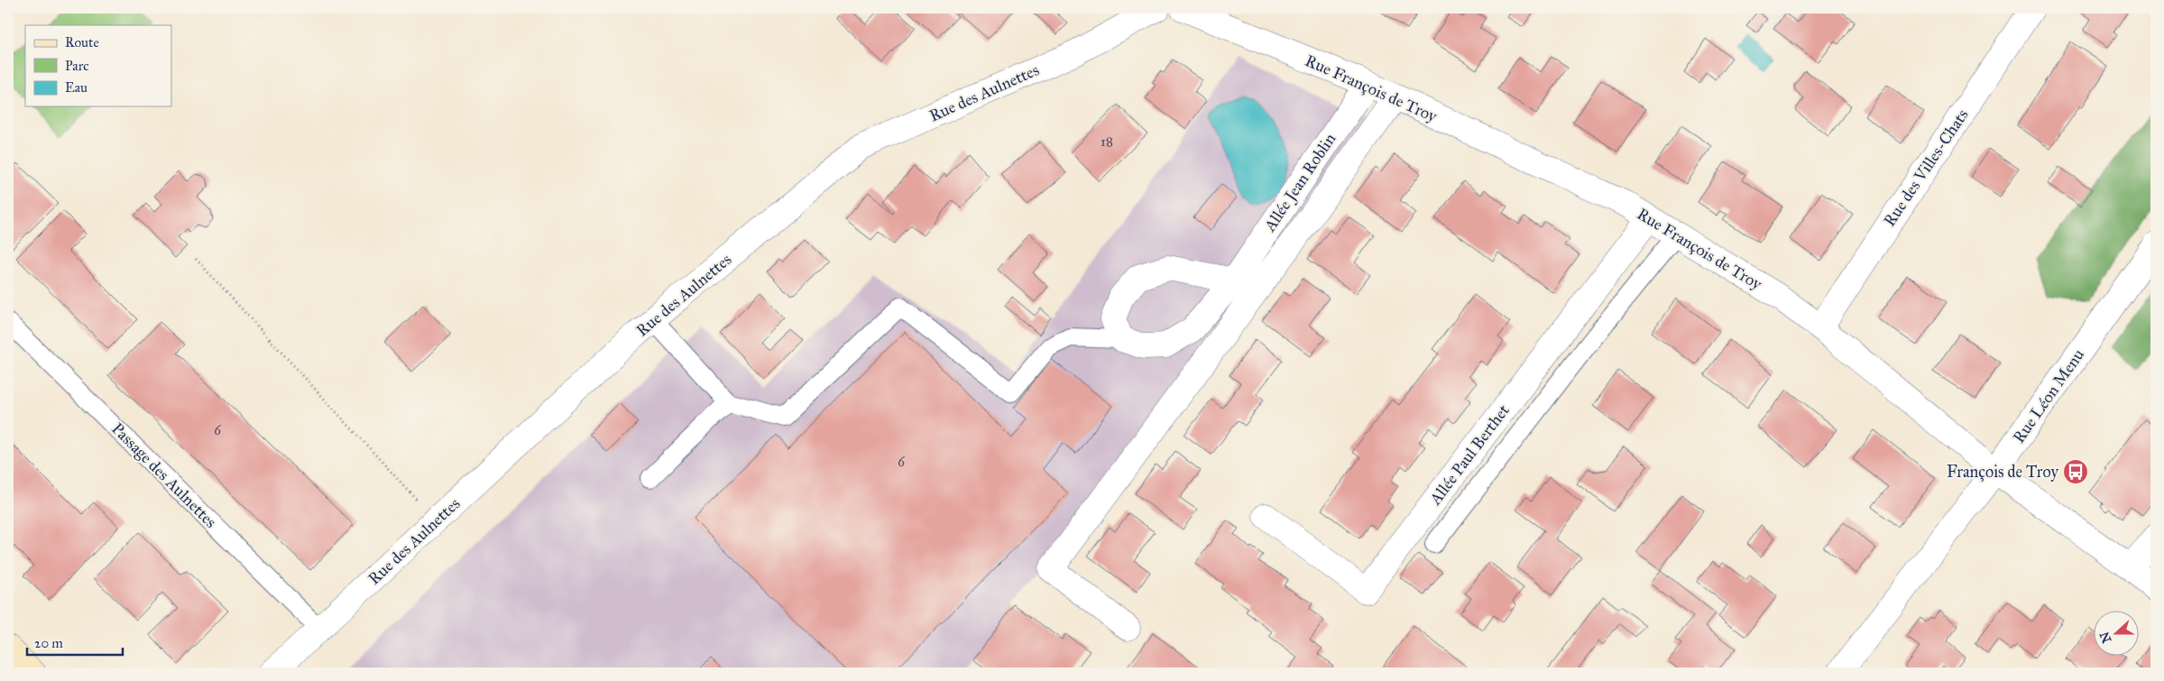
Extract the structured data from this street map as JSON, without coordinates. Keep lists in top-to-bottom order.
{
  "streets": {
    "street": [
      "Rue François de Troy",
      "Rue des Aulnettes",
      "Rue des Villes-Chats",
      "Allée Jean Roblin",
      "Rue Léon Menu",
      "Allée Paul Berthet"
    ],
    "lane": ["Passage des Aulnettes"]
  },
  "crossings": [
    ["Rue François de Troy", "Rue des Villes-Chats"],
    ["Rue François de Troy", "Allée Jean Roblin"],
    ["Rue François de Troy", "Rue Léon Menu"],
    ["Rue François de Troy", "Allée Paul Berthet"],
    ["Rue des Aulnettes", "Passage des Aulnettes"]
  ],
  "places": {
    "bus stop": ["François de Troy"]
  },
  "house_numbers": ["18", "6", "6"],
  "legend": ["Route", "Parc", "Eau"],
  "scale_bar": "20 m",
  "north": "left"
}
